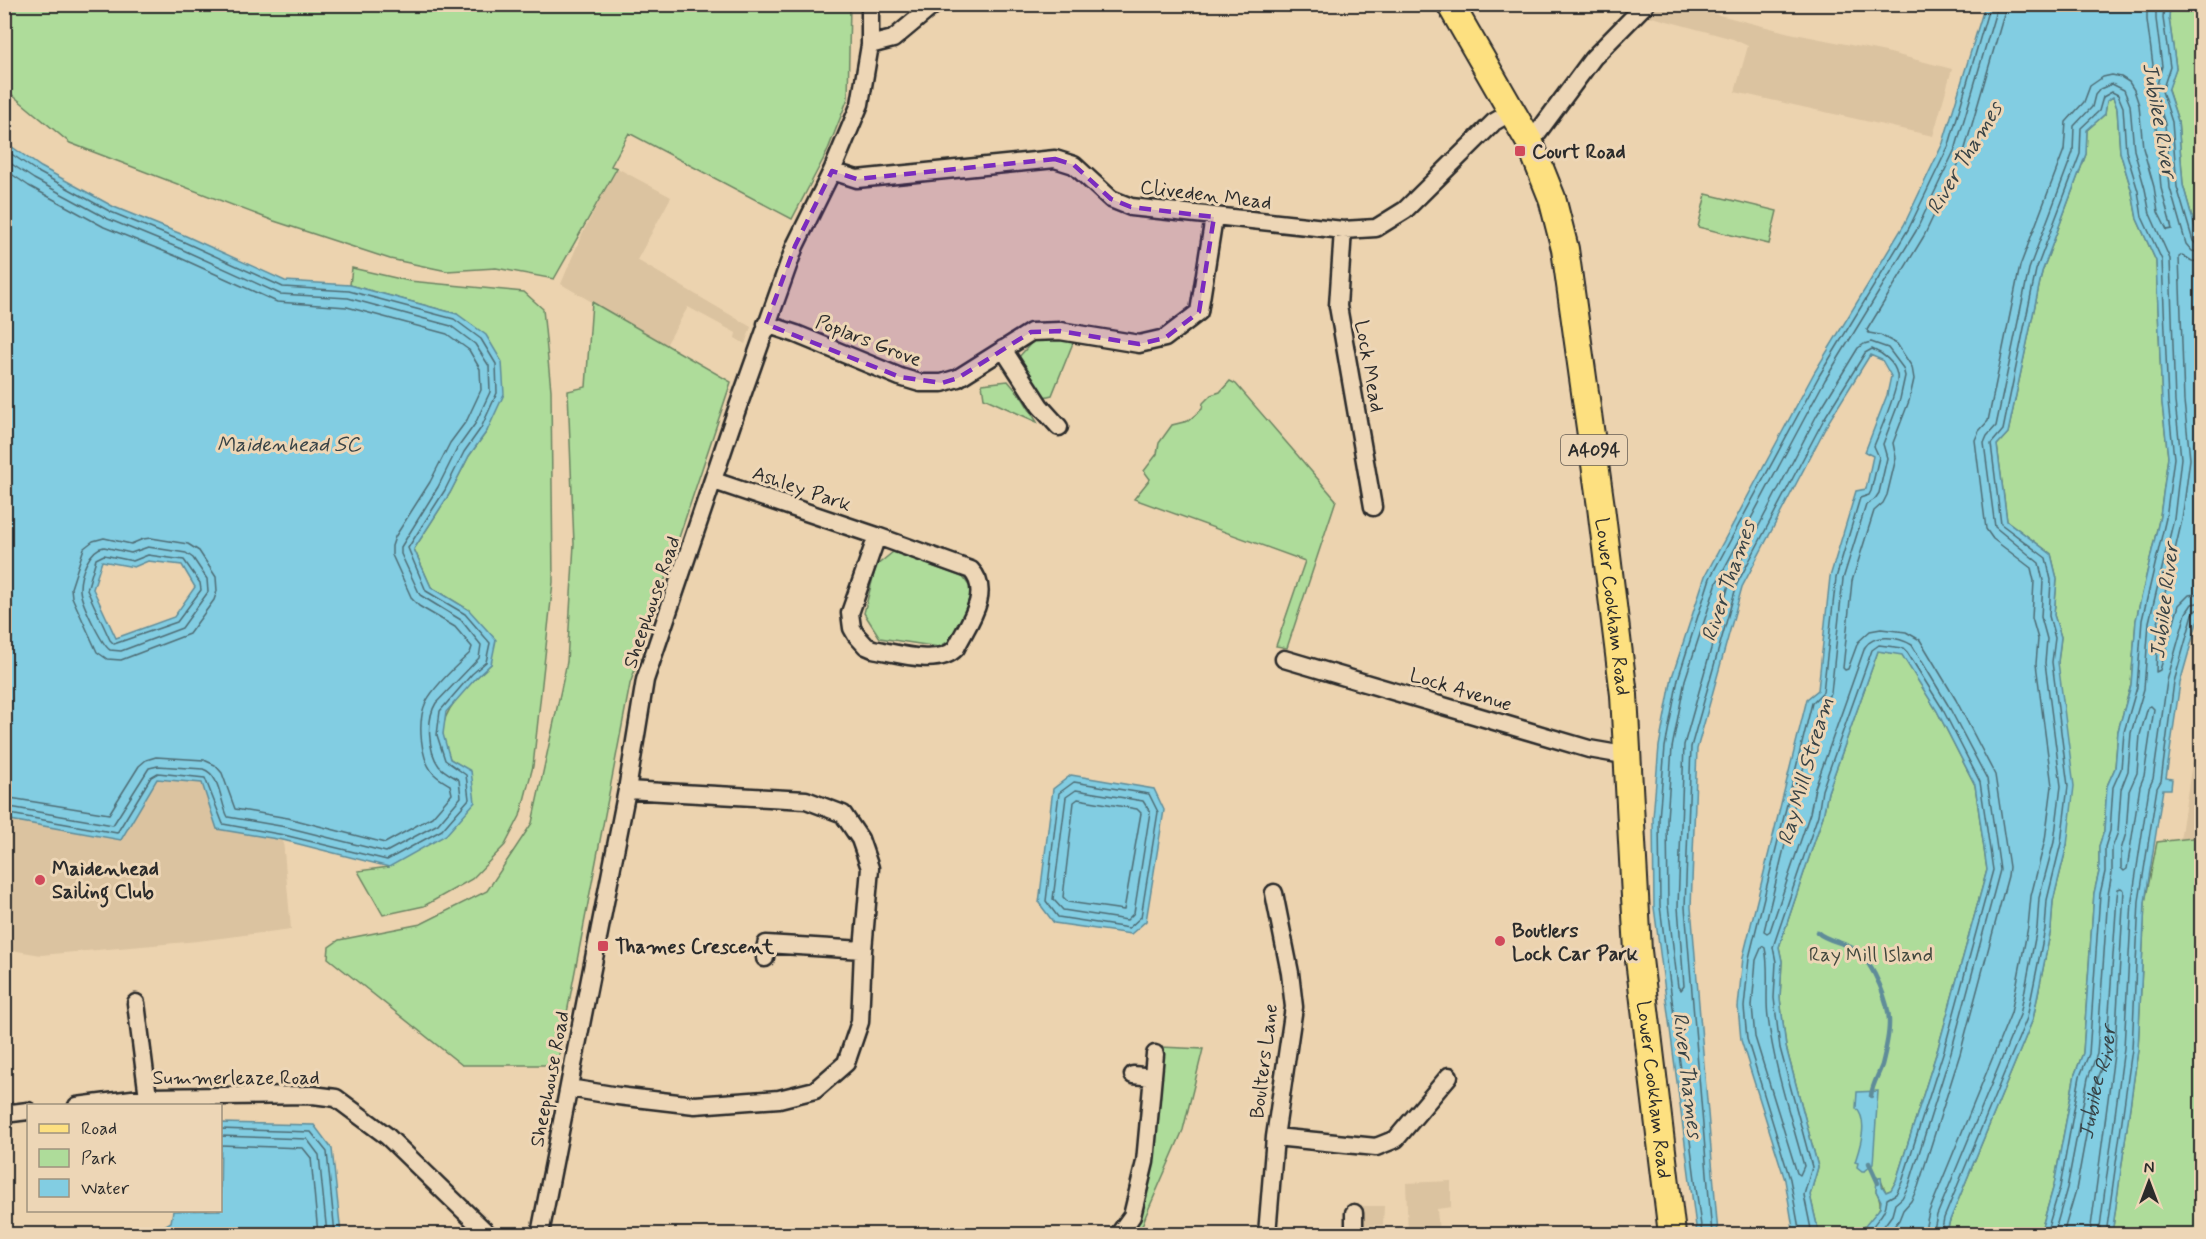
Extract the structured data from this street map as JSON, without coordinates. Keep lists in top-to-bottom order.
{
  "streets": {
    "main road": ["A4094", "Lower Cookham Road"],
    "street": [
      "Cliveden Mead",
      "Poplars Grove",
      "Lock Mead",
      "Ashley Park",
      "Sheephouse Road",
      "Lock Avenue",
      "Boulters Lane",
      "Summerleaze Road"
    ]
  },
  "crossings": [
    ["Cliveden Mead", "Poplars Grove"],
    ["Cliveden Mead", "Lock Mead"],
    ["Cliveden Mead", "Sheephouse Road"],
    ["Cliveden Mead", "Lower Cookham Road"],
    ["Poplars Grove", "Sheephouse Road"],
    ["Ashley Park", "Sheephouse Road"],
    ["Lower Cookham Road", "Lock Avenue"]
  ],
  "water": [
    "Jubilee River",
    "River Thames",
    "Maidenhead SC",
    "Ray Mill Stream"
  ],
  "parks": ["Ray Mill Island"],
  "places": {
    "transit": ["Court Road", "Thames Crescent"],
    "other": ["Maidenhead Sailing Club", "Boutlers Lock Car Park"]
  },
  "legend": ["Road", "Park", "Water"],
  "north": "top"
}
